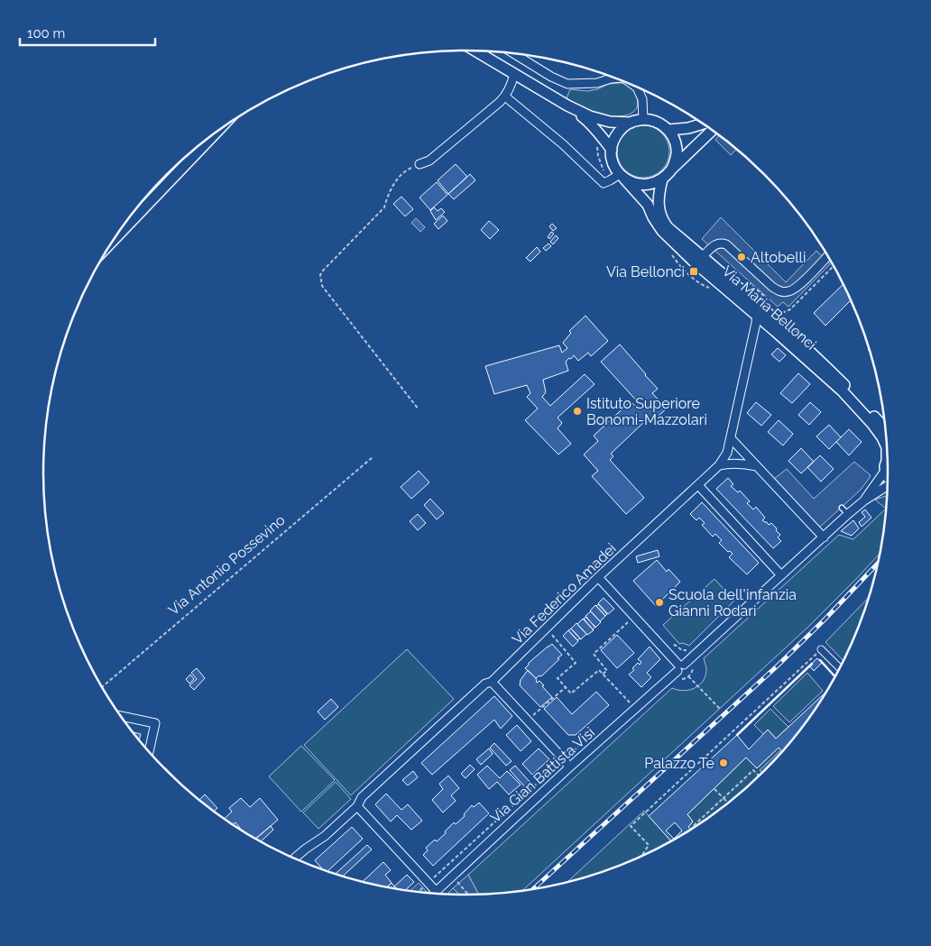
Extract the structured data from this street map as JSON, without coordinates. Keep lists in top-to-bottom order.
{
  "streets": {
    "street": ["Via Maria Bellonci", "Via Federico Amadei", "Via Gian Battista Visi"],
    "path": ["Via Antonio Possevino"]
  },
  "crossings": [
    ["Via Maria Bellonci", "Via Federico Amadei"]
  ],
  "places": {
    "other": [
      "Altobelli",
      "Istituto Superiore Bonomi-Mazzolari",
      "Scuola dell'infanzia Gianni Rodari",
      "Palazzo Te"
    ],
    "transit": ["Via Bellonci"]
  },
  "scale_bar": "100 m"
}
